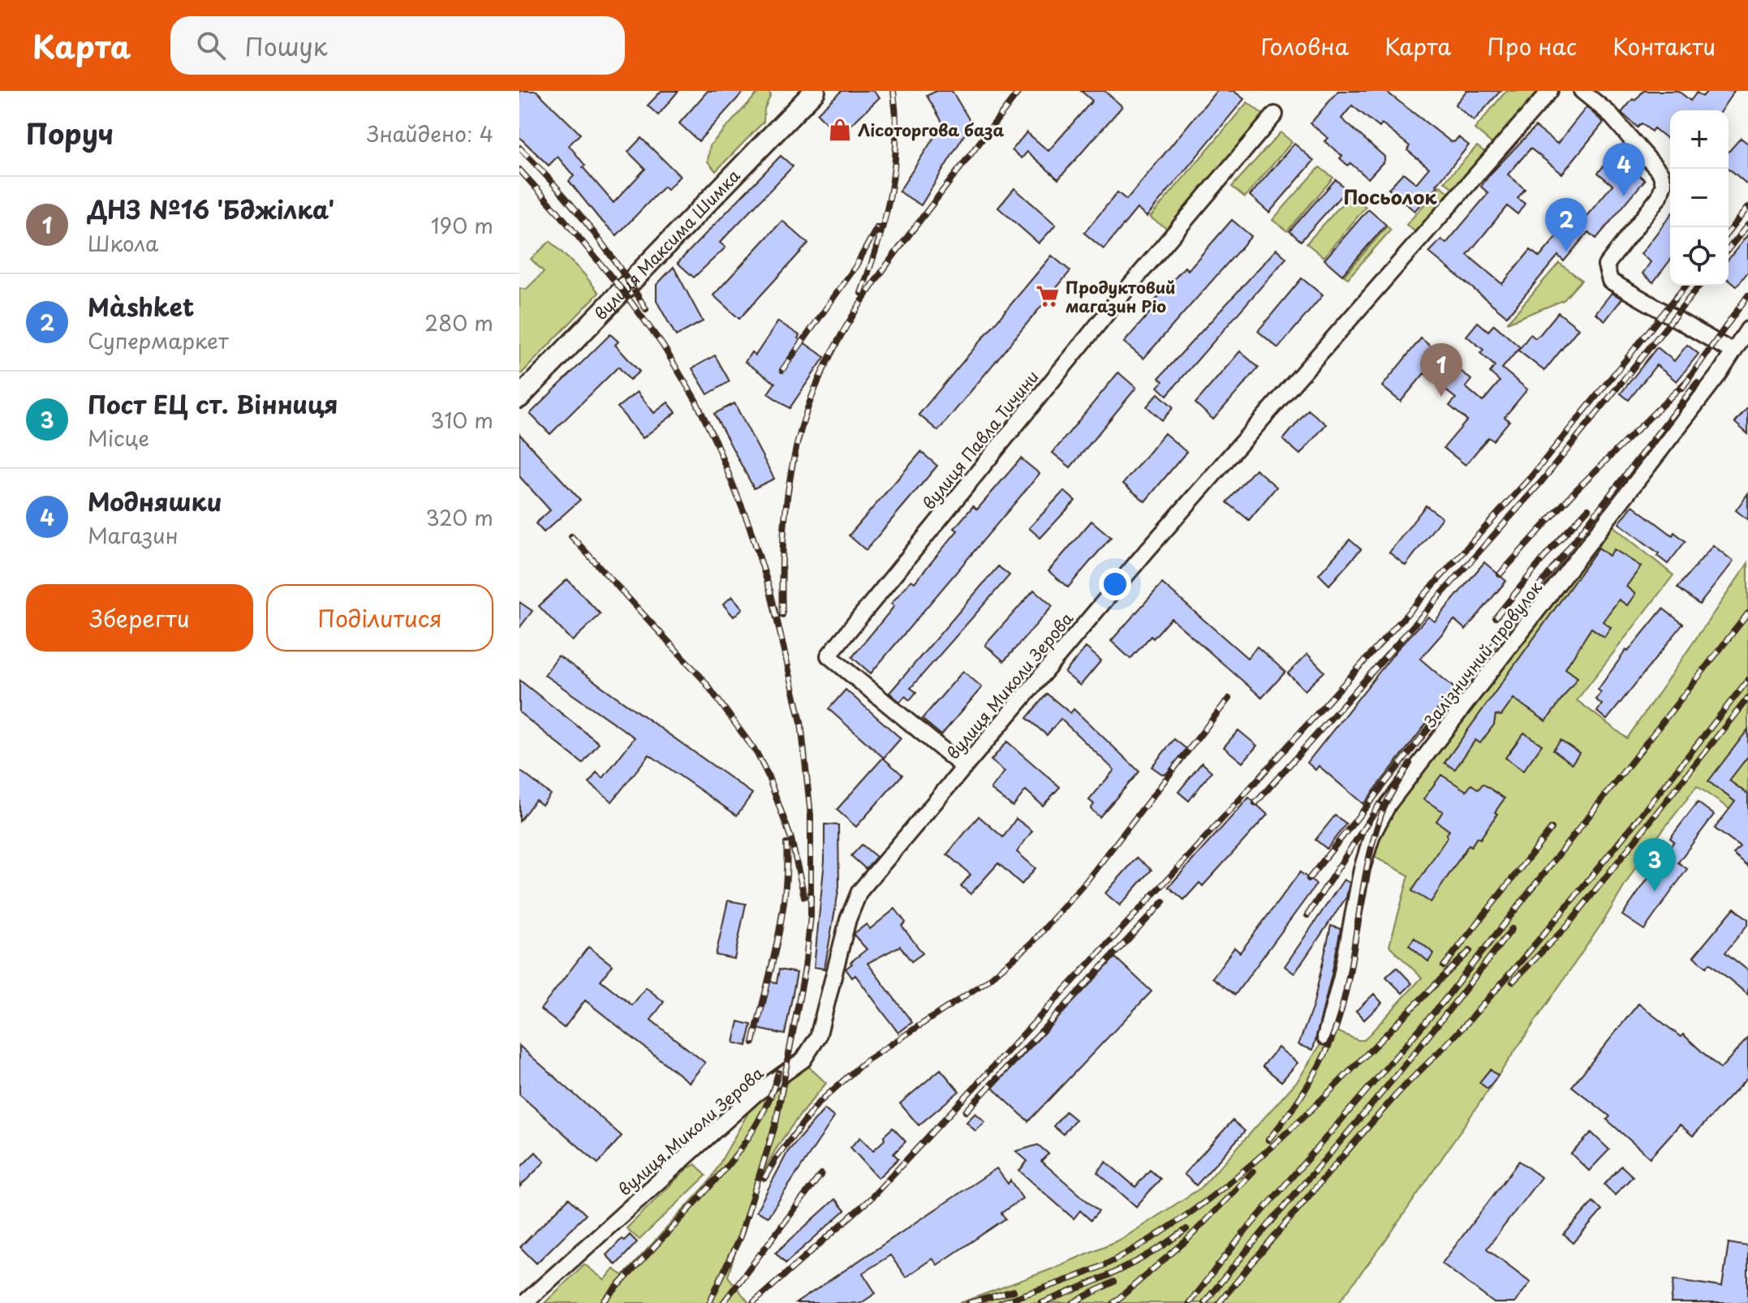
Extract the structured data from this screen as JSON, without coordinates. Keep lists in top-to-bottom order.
{
  "streets": {
    "main road": ["вулиця Максима Шимка"],
    "street": ["вулиця Павла Тичини", "Залізничний провулок", "вулиця Миколи Зерова"]
  },
  "crossings": [
    ["вулиця Павла Тичини", "вулиця Миколи Зерова"]
  ],
  "districts": ["Посьолок"],
  "places": {
    "shop": ["Лісоторгова база"],
    "supermarket": ["Продуктовий магазин Ріо"]
  },
  "page": {
    "header": "Карта",
    "search": "Пошук",
    "nav": [
      "Головна",
      "Карта",
      "Про нас",
      "Контакти"
    ],
    "heading": ["Поруч", "Знайдено: 4"],
    "map_buttons": ["+", "−"],
    "pins": [
      "4",
      "2",
      "1",
      "3"
    ],
    "list": [
      {
        "mark": "1",
        "name": "ДНЗ №16 'Бджілка'",
        "note": "Школа",
        "value": "190 m"
      },
      {
        "mark": "2",
        "name": "Màshket",
        "note": "Супермаркет",
        "value": "280 m"
      },
      {
        "mark": "3",
        "name": "Пост ЕЦ ст. Вінниця",
        "note": "Місце",
        "value": "310 m"
      },
      {
        "mark": "4",
        "name": "Модняшки",
        "note": "Магазин",
        "value": "320 m"
      }
    ],
    "buttons": ["Зберегти", "Поділитися"]
  }
}
